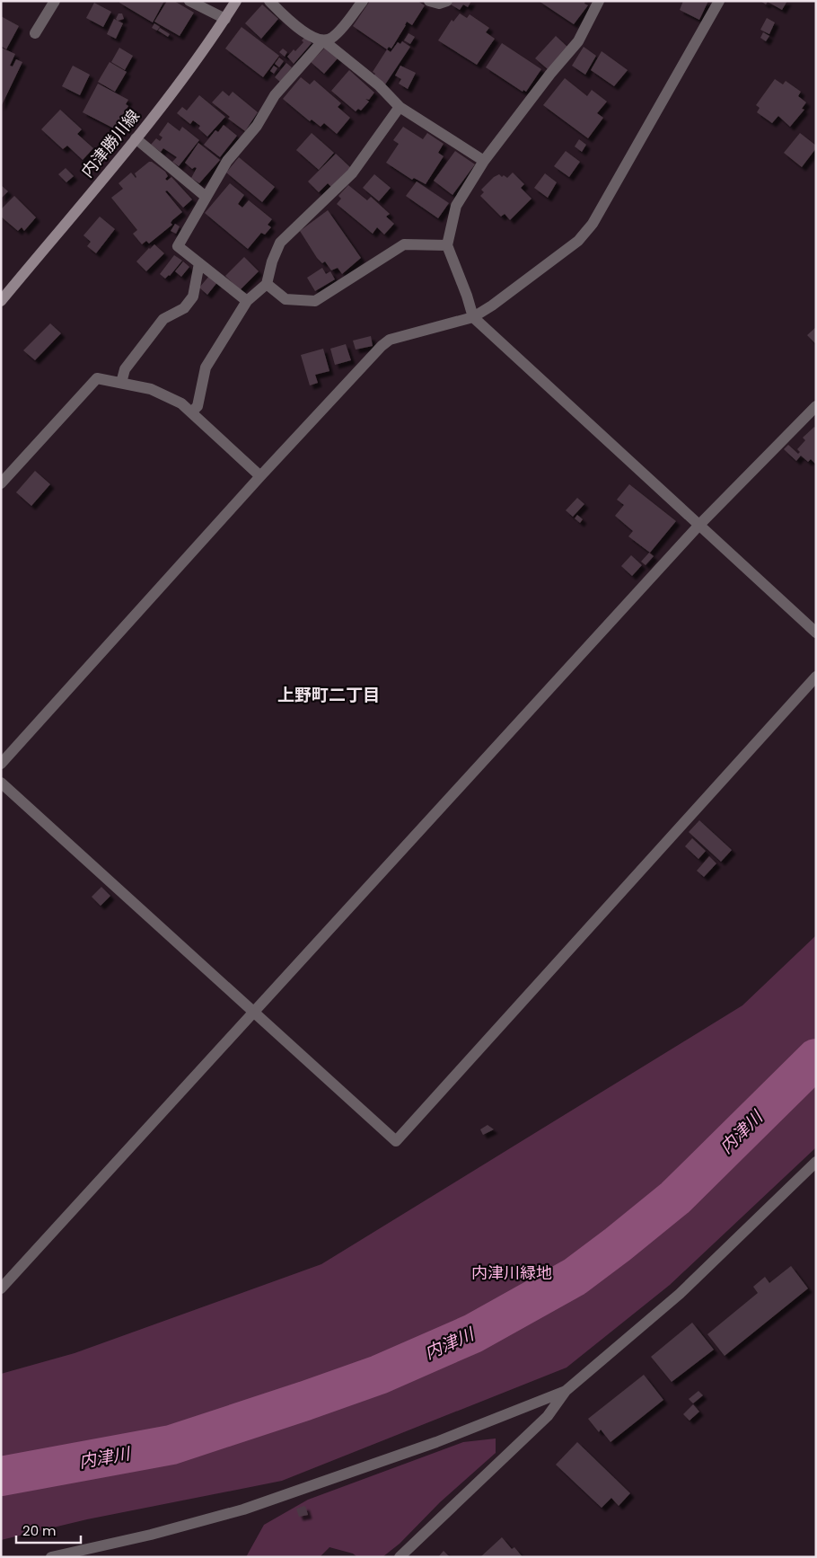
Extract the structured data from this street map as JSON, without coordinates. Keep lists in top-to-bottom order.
{
  "streets": {
    "main road": ["内津勝川線"]
  },
  "districts": ["上野町二丁目"],
  "water": ["内津川"],
  "parks": ["内津川緑地"],
  "scale_bar": "20 m"
}
